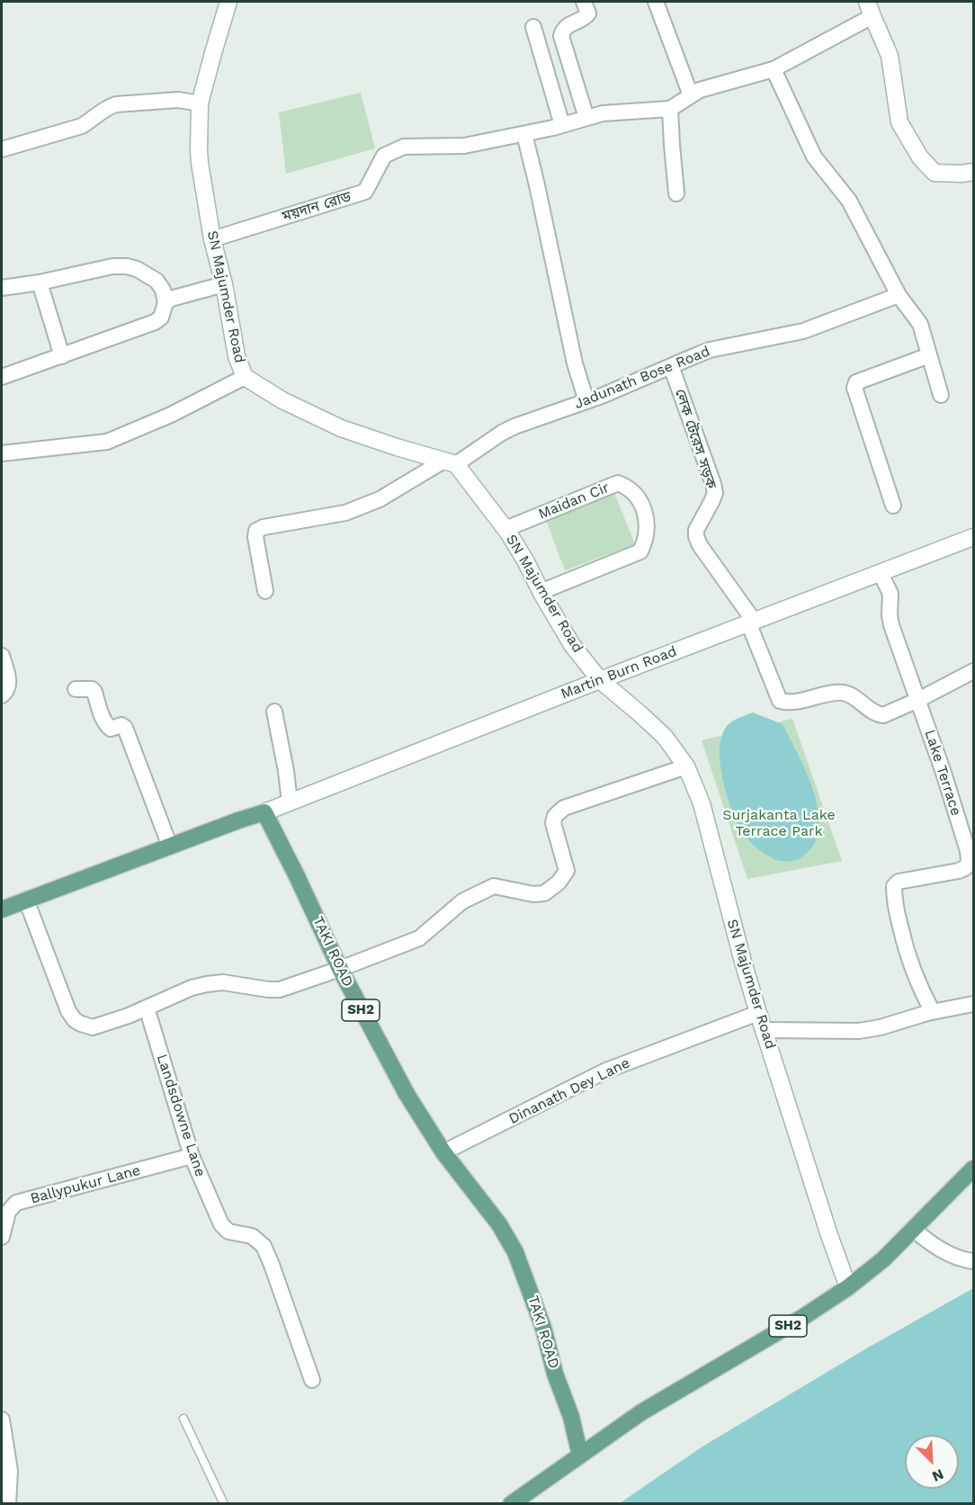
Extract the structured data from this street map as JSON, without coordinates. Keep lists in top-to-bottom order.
{
  "streets": {
    "main road": [
      "SN Majumder Road",
      "Martin Burn Road",
      "TAKI ROAD",
      "SH2"
    ],
    "street": [
      "ময়দান রোড",
      "Jadunath Bose Road",
      "লেক টেরেস সড়ক",
      "Maidan Cir",
      "Lake Terrace",
      "Dinanath Dey Lane",
      "Landsdowne Lane",
      "Ballypukur Lane"
    ]
  },
  "crossings": [
    ["ময়দান রোড", "SN Majumder Road"],
    ["SN Majumder Road", "Jadunath Bose Road"],
    ["SN Majumder Road", "Maidan Cir"],
    ["SN Majumder Road", "Martin Burn Road"],
    ["SN Majumder Road", "SH2"],
    ["SN Majumder Road", "Dinanath Dey Lane"],
    ["Jadunath Bose Road", "লেক টেরেস সড়ক"],
    ["লেক টেরেস সড়ক", "Martin Burn Road"],
    ["Martin Burn Road", "Lake Terrace"],
    ["Martin Burn Road", "TAKI ROAD"],
    ["TAKI ROAD", "SH2"],
    ["TAKI ROAD", "Dinanath Dey Lane"],
    ["Landsdowne Lane", "Ballypukur Lane"]
  ],
  "parks": ["Surjakanta Lake Terrace Park"],
  "north": "bottom right"
}
